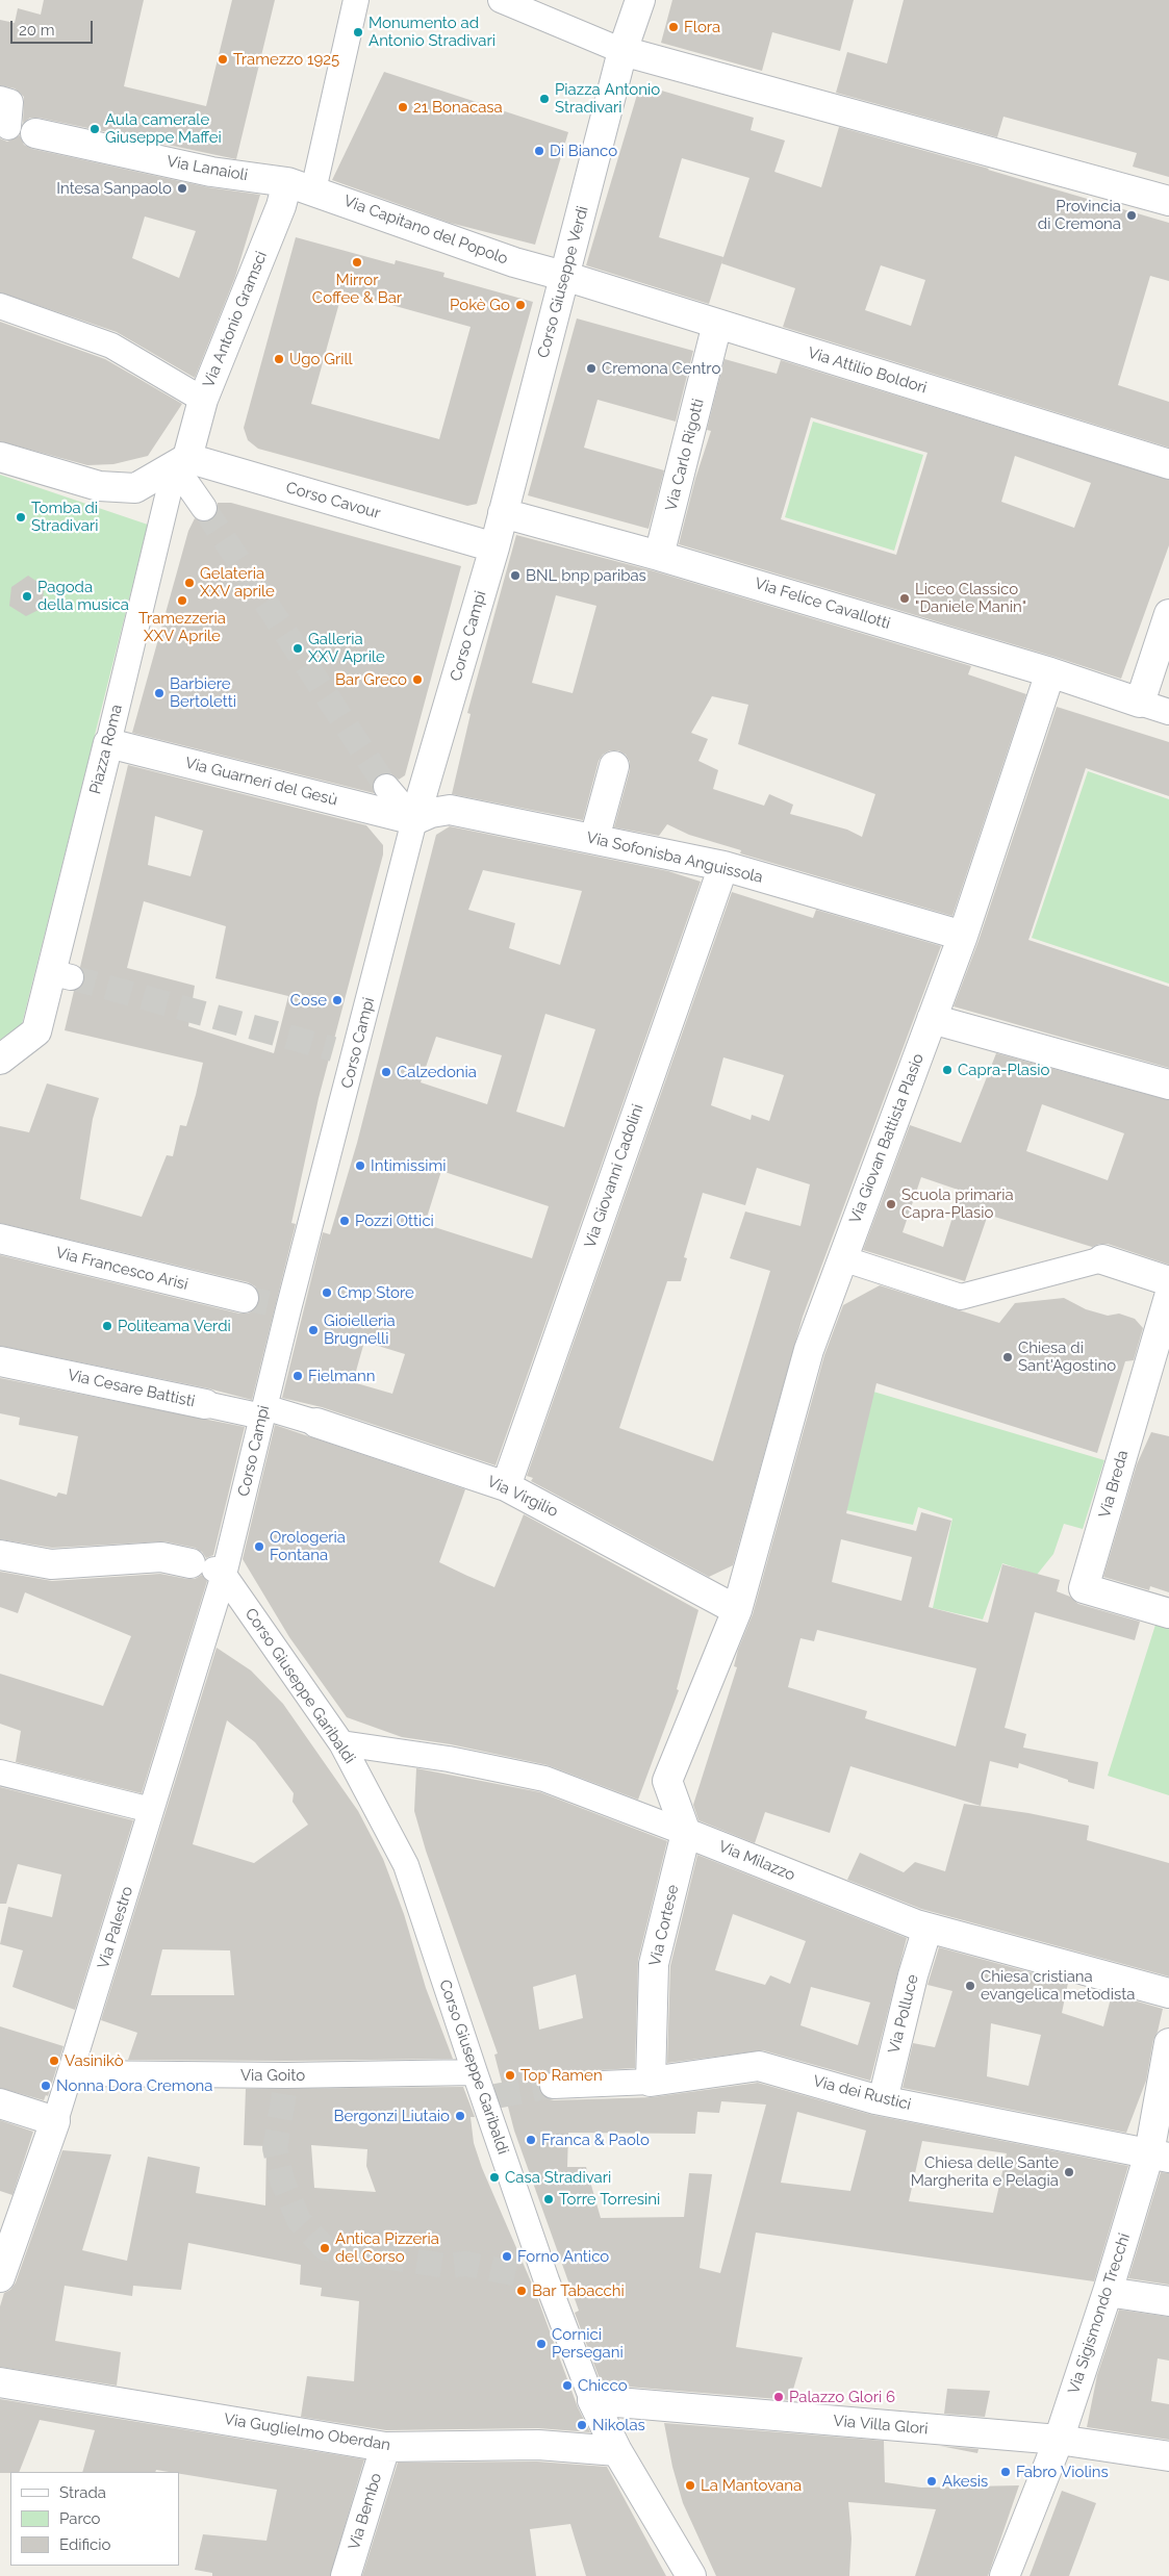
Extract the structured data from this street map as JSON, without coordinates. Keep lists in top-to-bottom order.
{
  "streets": {
    "street": [
      "Via Lanaioli",
      "Via Capitano del Popolo",
      "Corso Giuseppe Verdi",
      "Via Antonio Gramsci",
      "Via Attilio Boldori",
      "Via Carlo Rigotti",
      "Corso Cavour",
      "Via Felice Cavallotti",
      "Corso Campi",
      "Piazza Roma",
      "Via Guarneri del Gesù",
      "Via Sofonisba Anguissola",
      "Via Giovan Battista Plasio",
      "Via Giovanni Cadolini",
      "Via Francesco Arisi",
      "Via Cesare Battisti",
      "Via Breda",
      "Via Virgilio",
      "Corso Giuseppe Garibaldi",
      "Via Milazzo",
      "Via Cortese",
      "Via Palestro",
      "Via Polluce",
      "Via Goito",
      "Via dei Rustici",
      "Via Sigismondo Trecchi",
      "Via Villa Glori",
      "Via Guglielmo Oberdan",
      "Via Bembo"
    ]
  },
  "crossings": [
    ["Via Lanaioli", "Via Capitano del Popolo"],
    ["Via Lanaioli", "Via Antonio Gramsci"],
    ["Via Capitano del Popolo", "Corso Giuseppe Verdi"],
    ["Via Capitano del Popolo", "Via Antonio Gramsci"],
    ["Via Capitano del Popolo", "Via Attilio Boldori"],
    ["Corso Giuseppe Verdi", "Via Attilio Boldori"],
    ["Corso Giuseppe Verdi", "Via Felice Cavallotti"],
    ["Corso Giuseppe Verdi", "Corso Campi"],
    ["Via Antonio Gramsci", "Corso Cavour"],
    ["Via Antonio Gramsci", "Piazza Roma"],
    ["Via Attilio Boldori", "Via Carlo Rigotti"],
    ["Via Carlo Rigotti", "Via Felice Cavallotti"],
    ["Corso Cavour", "Corso Campi"],
    ["Corso Cavour", "Piazza Roma"],
    ["Via Felice Cavallotti", "Corso Campi"],
    ["Via Felice Cavallotti", "Via Giovan Battista Plasio"],
    ["Corso Campi", "Via Guarneri del Gesù"],
    ["Corso Campi", "Via Sofonisba Anguissola"],
    ["Corso Campi", "Via Cesare Battisti"],
    ["Corso Campi", "Via Virgilio"],
    ["Corso Campi", "Corso Giuseppe Garibaldi"],
    ["Corso Campi", "Via Palestro"],
    ["Piazza Roma", "Via Guarneri del Gesù"],
    ["Via Guarneri del Gesù", "Via Sofonisba Anguissola"],
    ["Via Sofonisba Anguissola", "Via Giovan Battista Plasio"],
    ["Via Sofonisba Anguissola", "Via Giovanni Cadolini"],
    ["Via Giovan Battista Plasio", "Via Virgilio"],
    ["Via Giovan Battista Plasio", "Via Milazzo"],
    ["Via Giovan Battista Plasio", "Via Cortese"],
    ["Via Giovanni Cadolini", "Via Virgilio"],
    ["Via Cesare Battisti", "Via Virgilio"],
    ["Corso Giuseppe Garibaldi", "Via Milazzo"],
    ["Corso Giuseppe Garibaldi", "Via Palestro"],
    ["Corso Giuseppe Garibaldi", "Via Goito"],
    ["Corso Giuseppe Garibaldi", "Via Villa Glori"],
    ["Corso Giuseppe Garibaldi", "Via Guglielmo Oberdan"],
    ["Via Milazzo", "Via Cortese"],
    ["Via Milazzo", "Via Polluce"],
    ["Via Cortese", "Via dei Rustici"],
    ["Via Palestro", "Via Goito"],
    ["Via Polluce", "Via dei Rustici"],
    ["Via dei Rustici", "Via Sigismondo Trecchi"],
    ["Via Sigismondo Trecchi", "Via Villa Glori"],
    ["Via Guglielmo Oberdan", "Via Bembo"]
  ],
  "places": [
    "Flora",
    "Monumento ad Antonio Stradivari",
    "Tramezzo 1925",
    "Piazza Antonio Stradivari",
    "21 Bonacasa",
    "Aula camerale Giuseppe Maffei",
    "Di Bianco",
    "Intesa Sanpaolo",
    "Provincia di Cremona",
    "Mirror Coffee & Bar",
    "Pokè Go",
    "Ugo Grill",
    "Cremona Centro",
    "Tomba di Stradivari",
    "BNL bnp paribas",
    "Gelateria XXV aprile",
    "Pagoda della musica",
    "Liceo Classico \"Daniele Manin\"",
    "Tramezzeria XXV Aprile",
    "Galleria XXV Aprile",
    "Bar Greco",
    "Barbiere Bertoletti",
    "Cose",
    "Capra-Plasio",
    "Calzedonia",
    "Intimissimi",
    "Scuola primaria Capra-Plasio",
    "Pozzi Ottici",
    "Cmp Store",
    "Politeama Verdi",
    "Gioielleria Brugnelli",
    "Chiesa di Sant'Agostino",
    "Fielmann",
    "Orologeria Fontana",
    "Chiesa cristiana evangelica metodista",
    "Vasinikò",
    "Top Ramen",
    "Nonna Dora Cremona",
    "Bergonzi Liutaio",
    "Franca & Paolo",
    "Chiesa delle Sante Margherita e Pelagia",
    "Casa Stradivari",
    "Torre Torresini",
    "Antica Pizzeria del Corso",
    "Forno Antico",
    "Bar Tabacchi",
    "Cornici Persegani",
    "Chicco",
    "Palazzo Glori 6",
    "Nikolas",
    "Fabro Violins",
    "Akesis",
    "La Mantovana"
  ],
  "legend": ["Strada", "Parco", "Edificio"],
  "scale_bar": "20 m"
}
